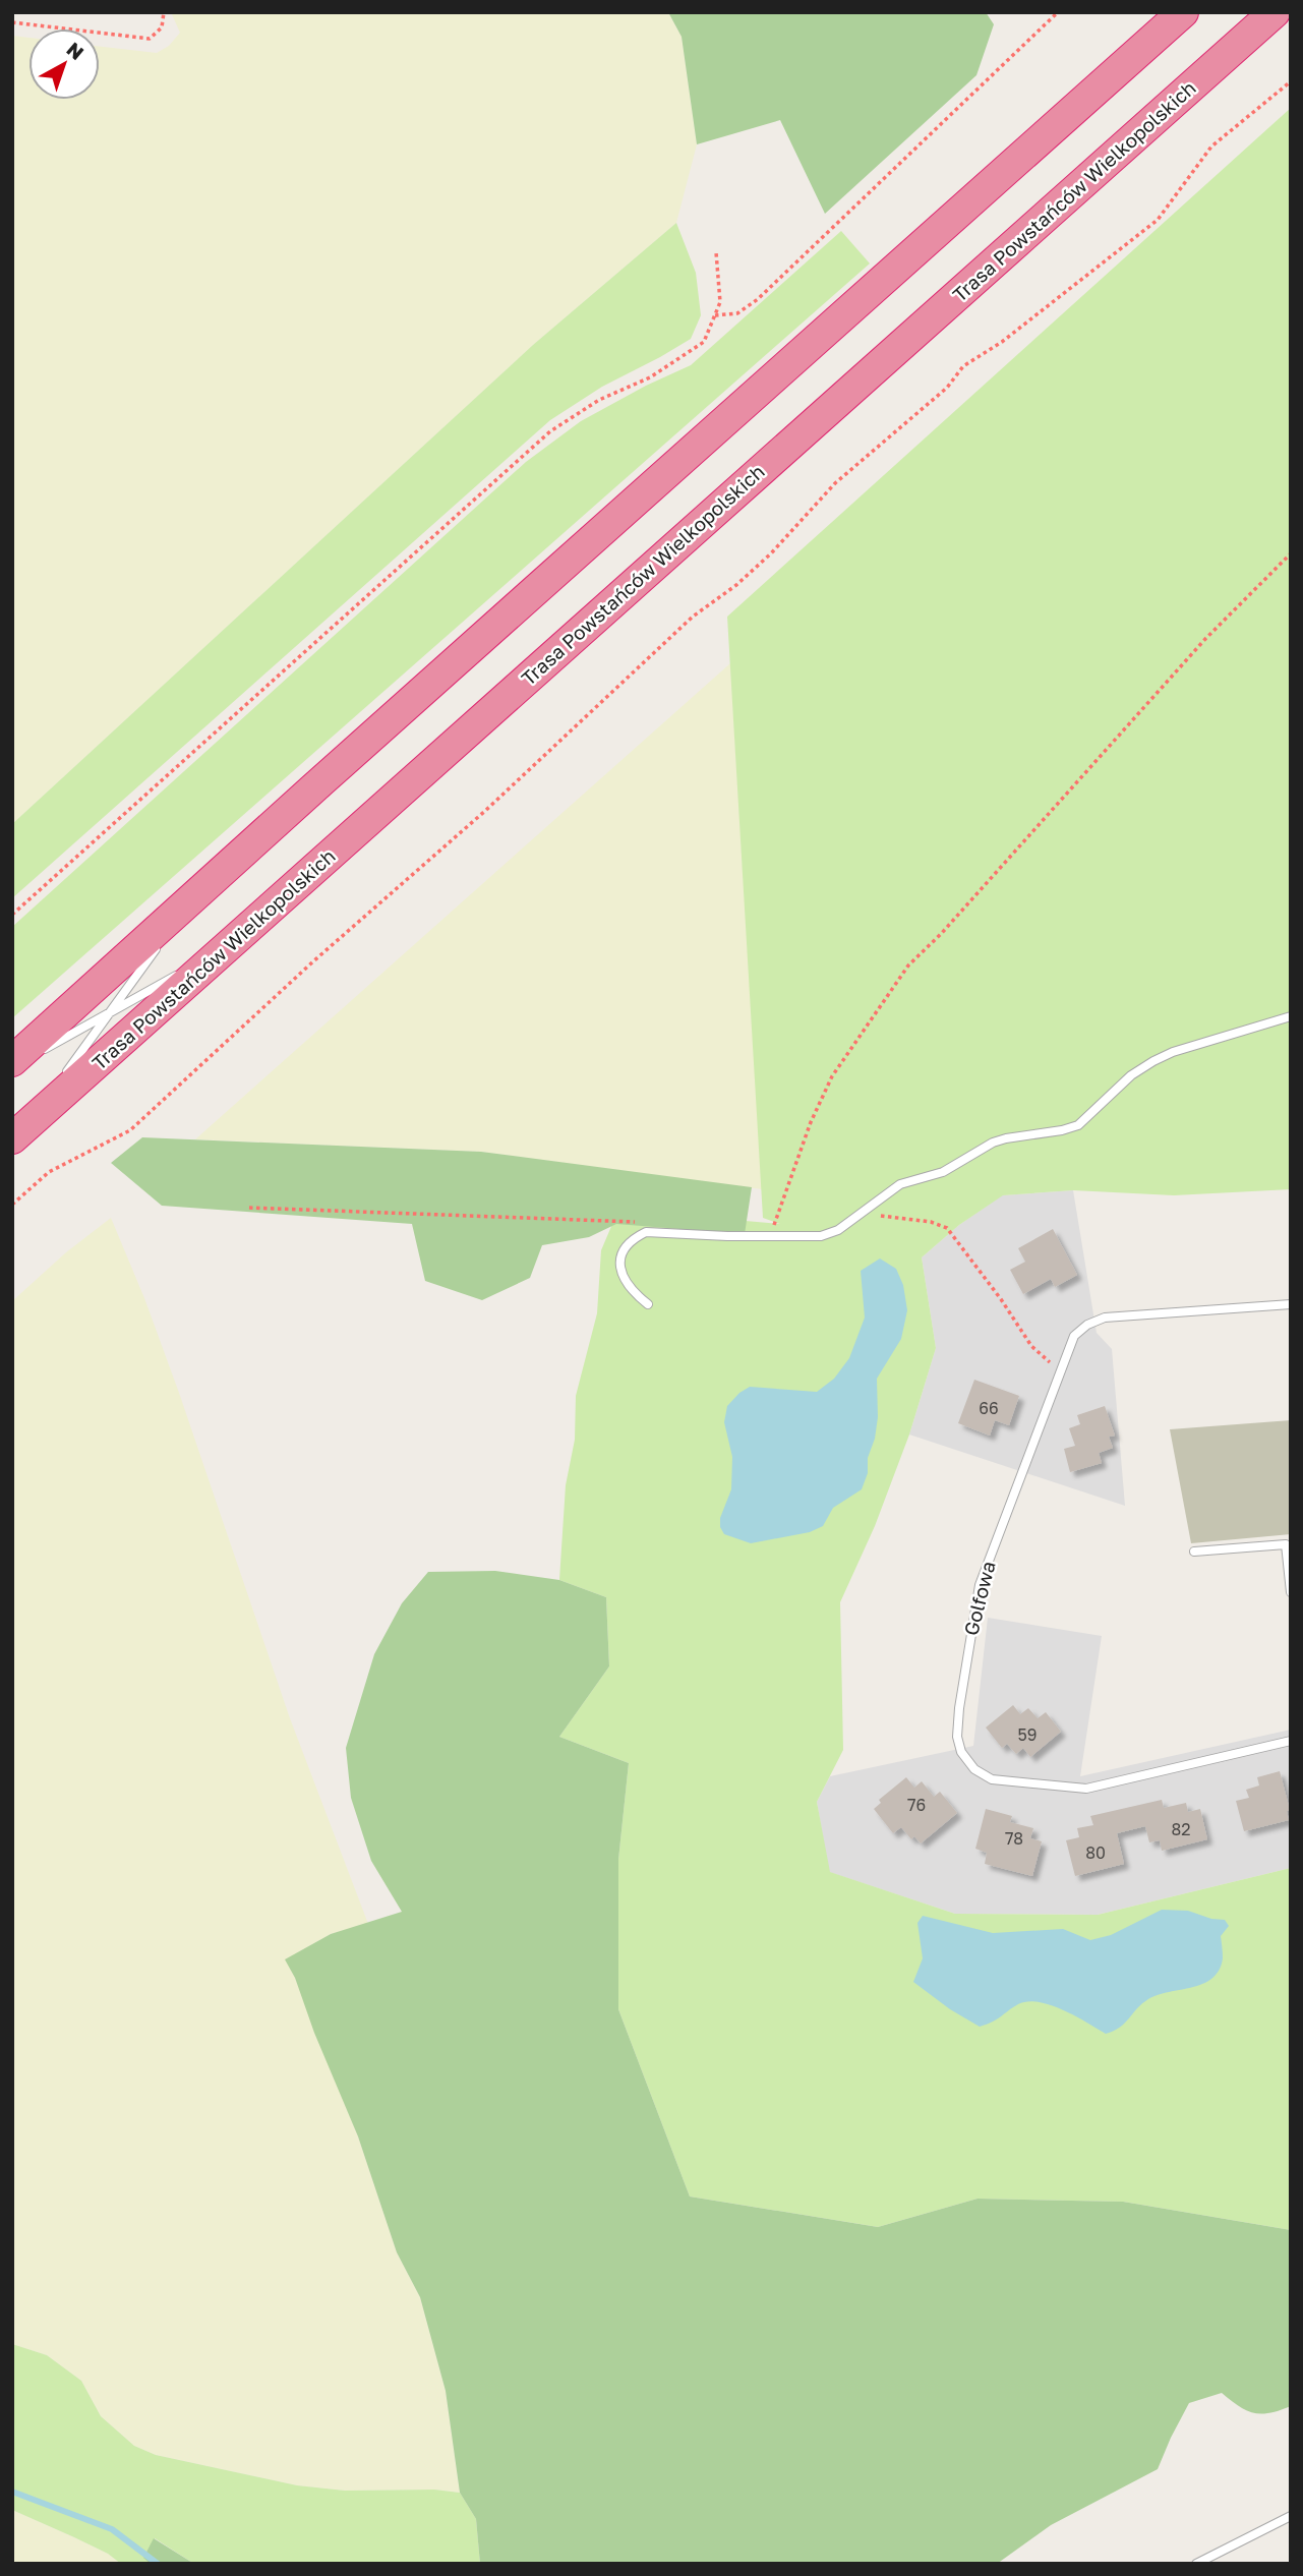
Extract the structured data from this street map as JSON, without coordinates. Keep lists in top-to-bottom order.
{
  "streets": {
    "highway": ["Trasa Powstańców Wielkopolskich"],
    "lane": ["Golfowa"]
  },
  "house_numbers": [
    "66",
    "59",
    "76",
    "82",
    "78",
    "80"
  ],
  "north": "top right"
}
